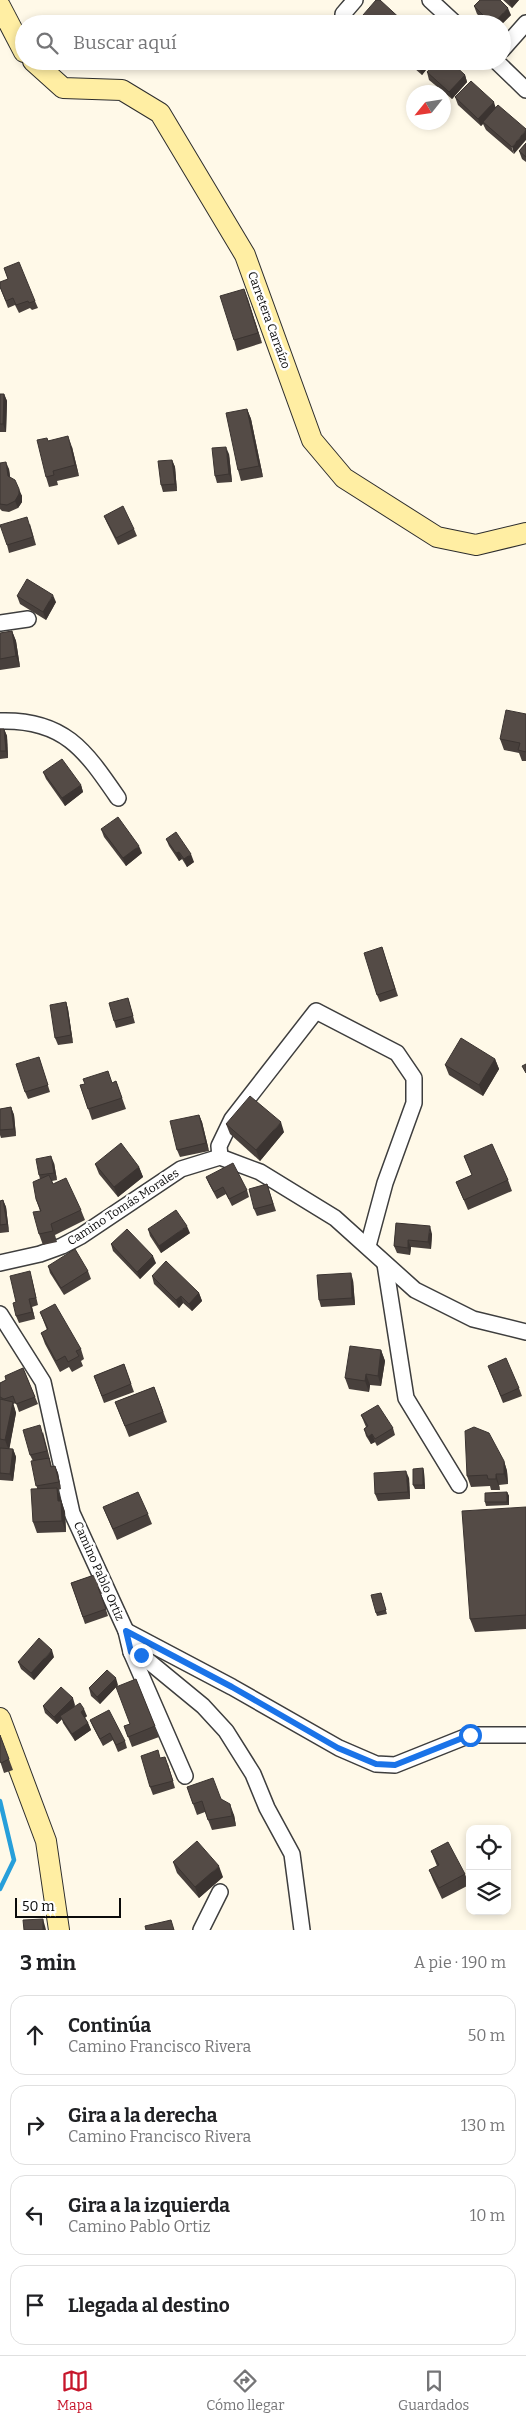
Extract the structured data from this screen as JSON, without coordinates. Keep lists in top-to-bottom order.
{
  "streets": {
    "street": ["Carretera Carraízo", "Camino Tomás Morales", "Camino Pablo Ortiz"]
  },
  "scale_bar": "50 m",
  "north": "bottom left",
  "page": {
    "search": "Buscar aquí",
    "scale": "50 m",
    "heading": ["3 min", "A pie · 190 m"],
    "list": [
      ["Continúa", "Camino Francisco Rivera", "50 m"],
      ["Gira a la derecha", "Camino Francisco Rivera", "130 m"],
      ["Gira a la izquierda", "Camino Pablo Ortiz", "10 m"],
      "Llegada al destino"
    ],
    "nav": ["Mapa", "Cómo llegar", "Guardados"]
  }
}
